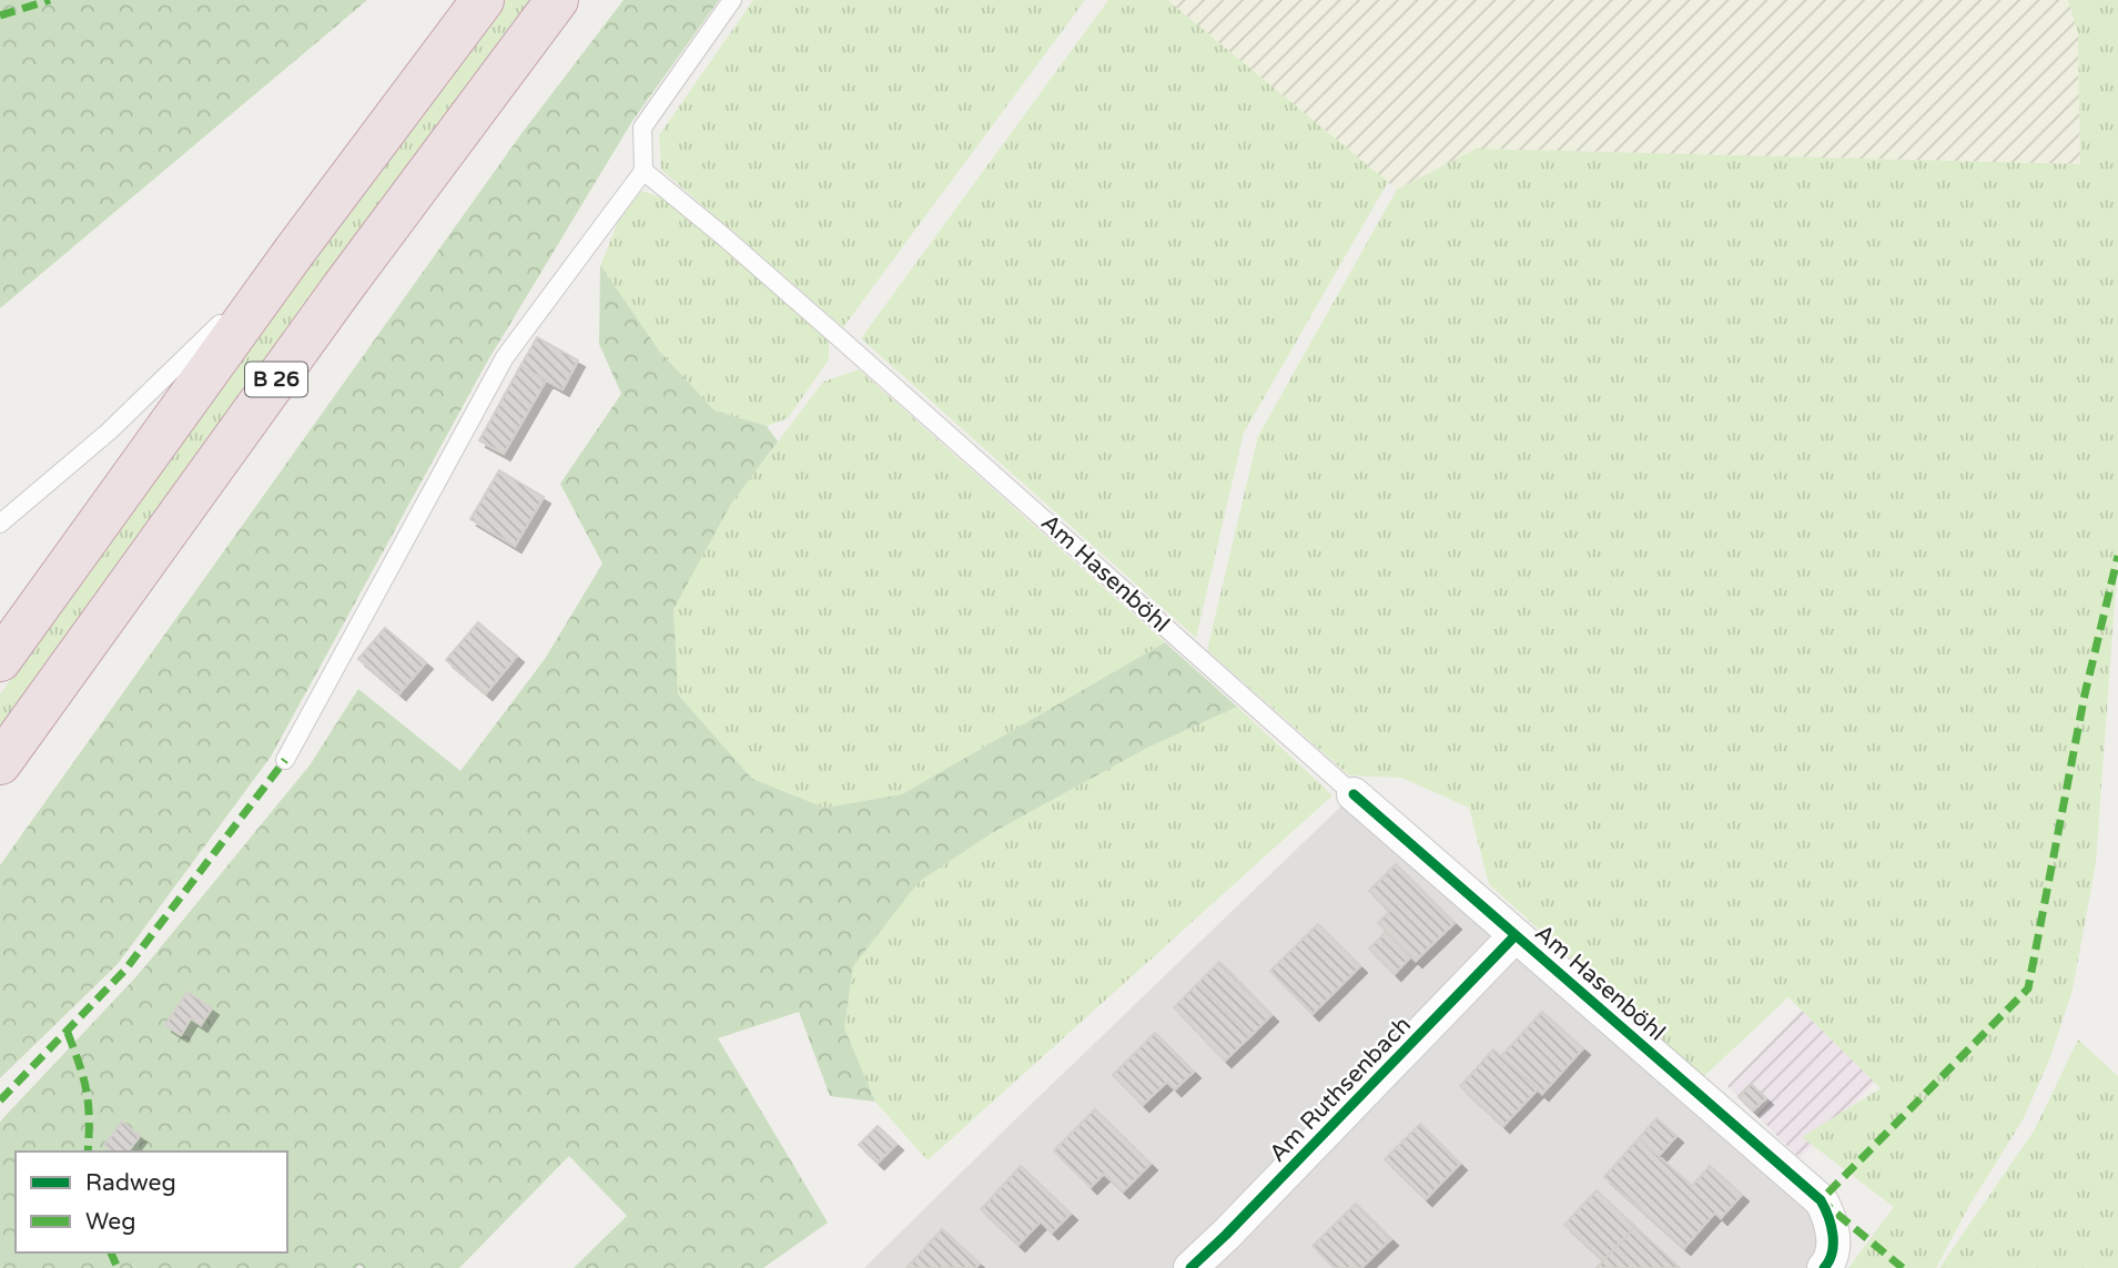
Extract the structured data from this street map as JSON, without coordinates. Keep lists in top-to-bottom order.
{
  "streets": {
    "highway": ["B 26"],
    "street": ["Am Hasenböhl", "Am Ruthsenbach"]
  },
  "crossings": [
    ["Am Hasenböhl", "Am Ruthsenbach"]
  ],
  "legend": ["Radweg", "Weg"]
}
